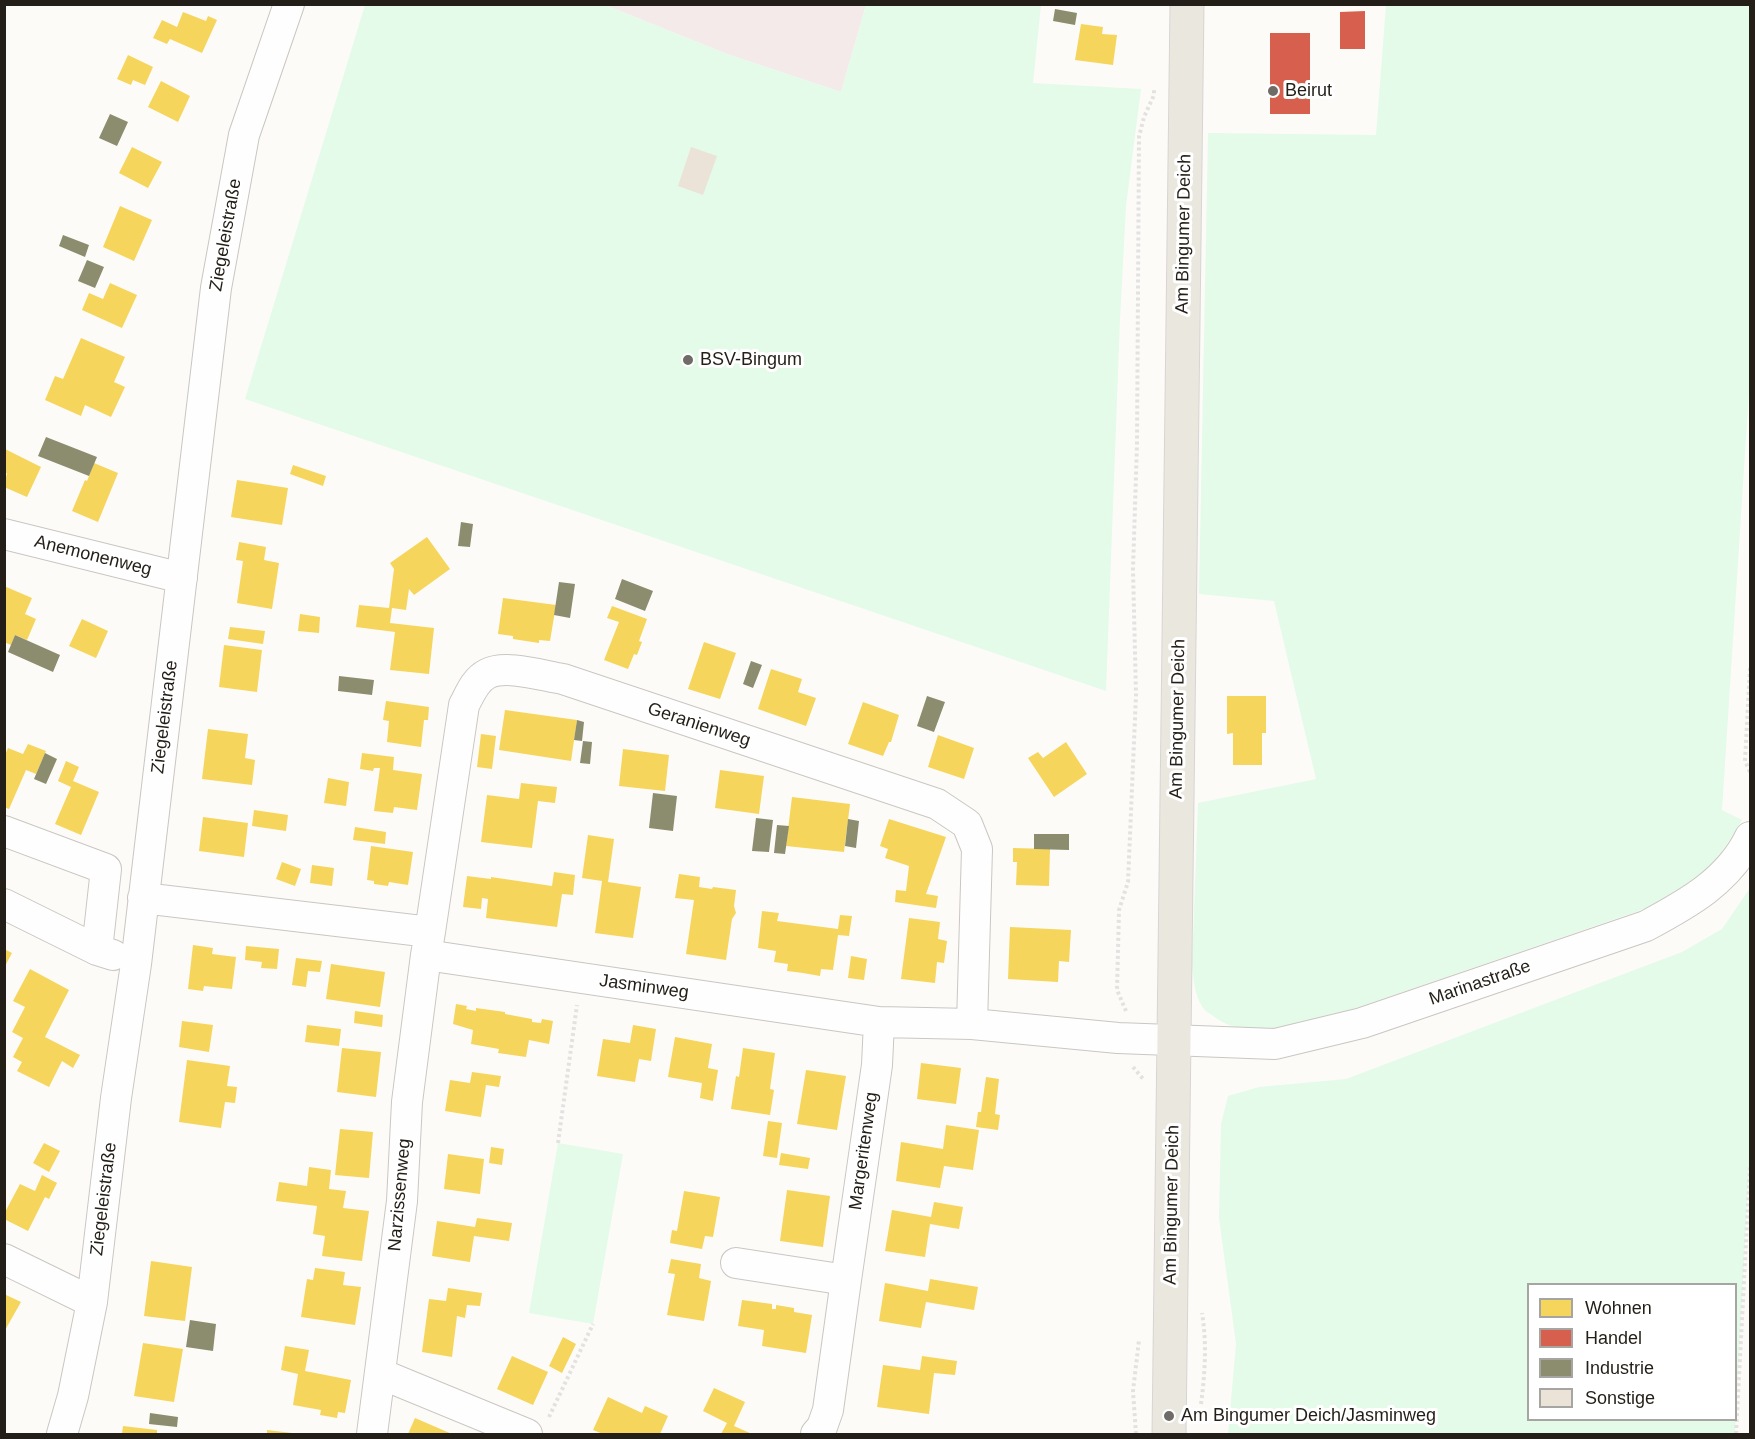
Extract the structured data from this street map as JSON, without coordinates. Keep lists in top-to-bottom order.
{
  "streets": {
    "main road": ["Am Bingumer Deich"],
    "street": [
      "Ziegeleistraße",
      "Anemonenweg",
      "Geranienweg",
      "Marinastraße",
      "Jasminweg",
      "Margeritenweg",
      "Narzissenweg"
    ]
  },
  "crossings": [
    ["Am Bingumer Deich", "Marinastraße"],
    ["Am Bingumer Deich", "Jasminweg"],
    ["Ziegeleistraße", "Anemonenweg"],
    ["Ziegeleistraße", "Jasminweg"],
    ["Geranienweg", "Jasminweg"],
    ["Geranienweg", "Narzissenweg"],
    ["Marinastraße", "Jasminweg"],
    ["Jasminweg", "Margeritenweg"],
    ["Jasminweg", "Narzissenweg"]
  ],
  "places": ["Beirut", "BSV-Bingum", "Am Bingumer Deich/Jasminweg"],
  "legend": [
    "Wohnen",
    "Handel",
    "Industrie",
    "Sonstige"
  ]
}
